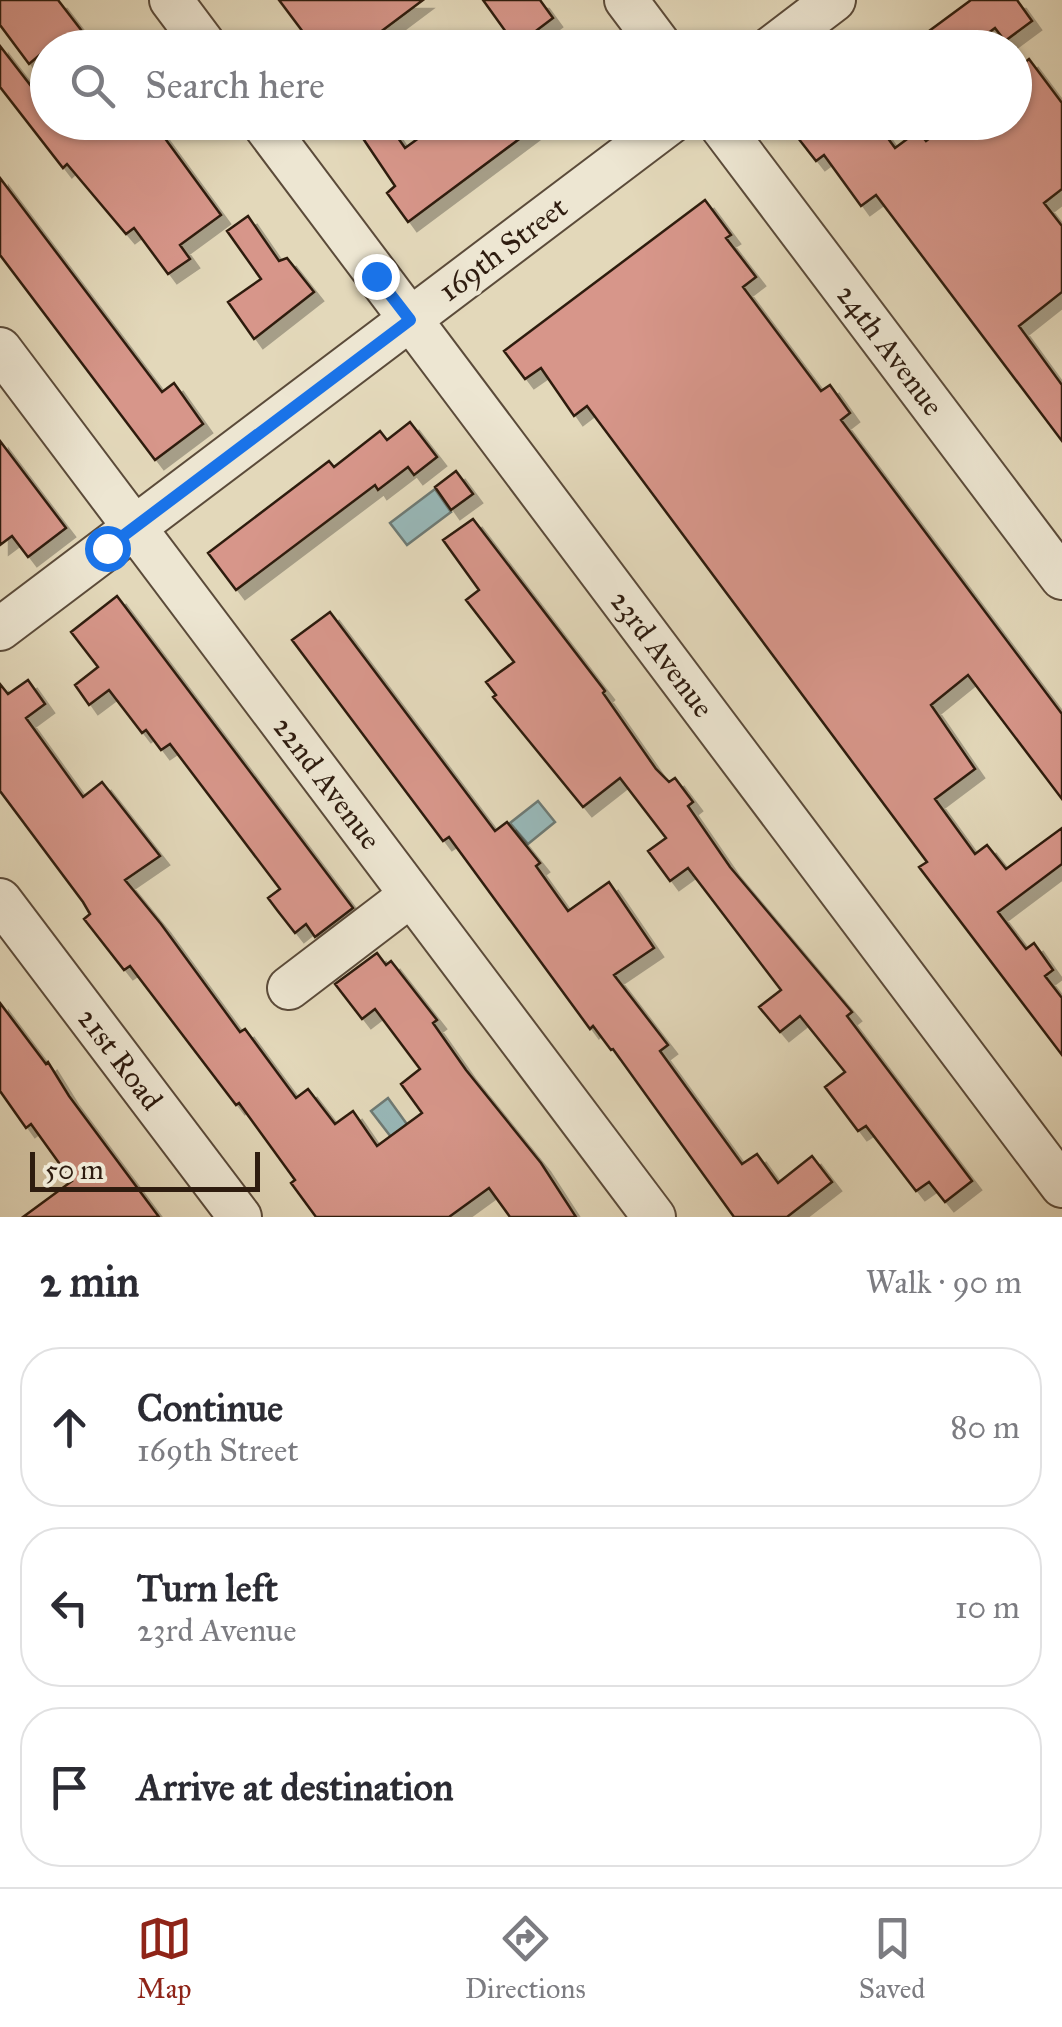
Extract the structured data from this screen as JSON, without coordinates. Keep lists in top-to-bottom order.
{
  "streets": {
    "street": [
      "169th Street",
      "24th Avenue",
      "23rd Avenue",
      "22nd Avenue",
      "21st Road"
    ]
  },
  "crossings": [
    ["169th Street", "23rd Avenue"],
    ["169th Street", "22nd Avenue"]
  ],
  "scale_bar": "50 m",
  "page": {
    "search": "Search here",
    "scale": "50 m",
    "heading": ["2 min", "Walk · 90 m"],
    "list": [
      ["Continue", "169th Street", "80 m"],
      ["Turn left", "23rd Avenue", "10 m"],
      "Arrive at destination"
    ],
    "nav": ["Map", "Directions", "Saved"]
  }
}
